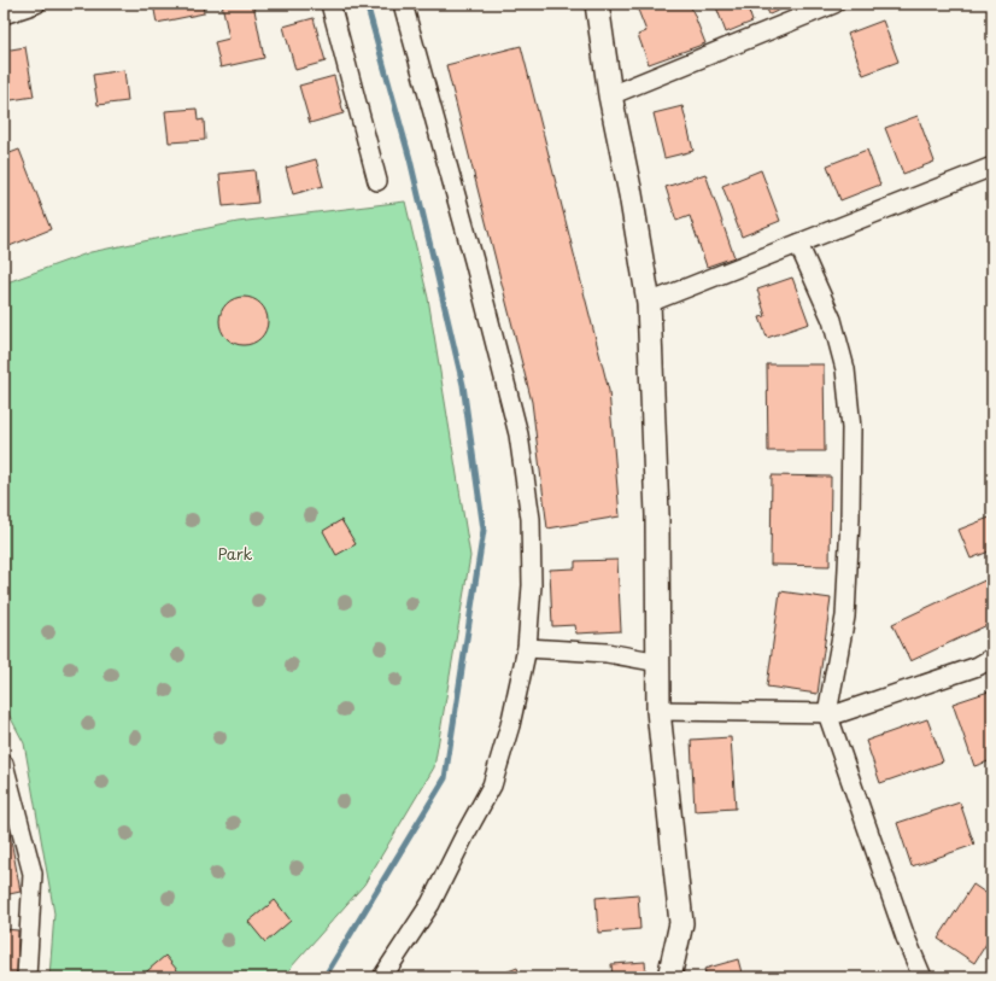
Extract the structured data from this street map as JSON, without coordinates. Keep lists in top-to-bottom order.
{
  "parks": ["Park"]
}
